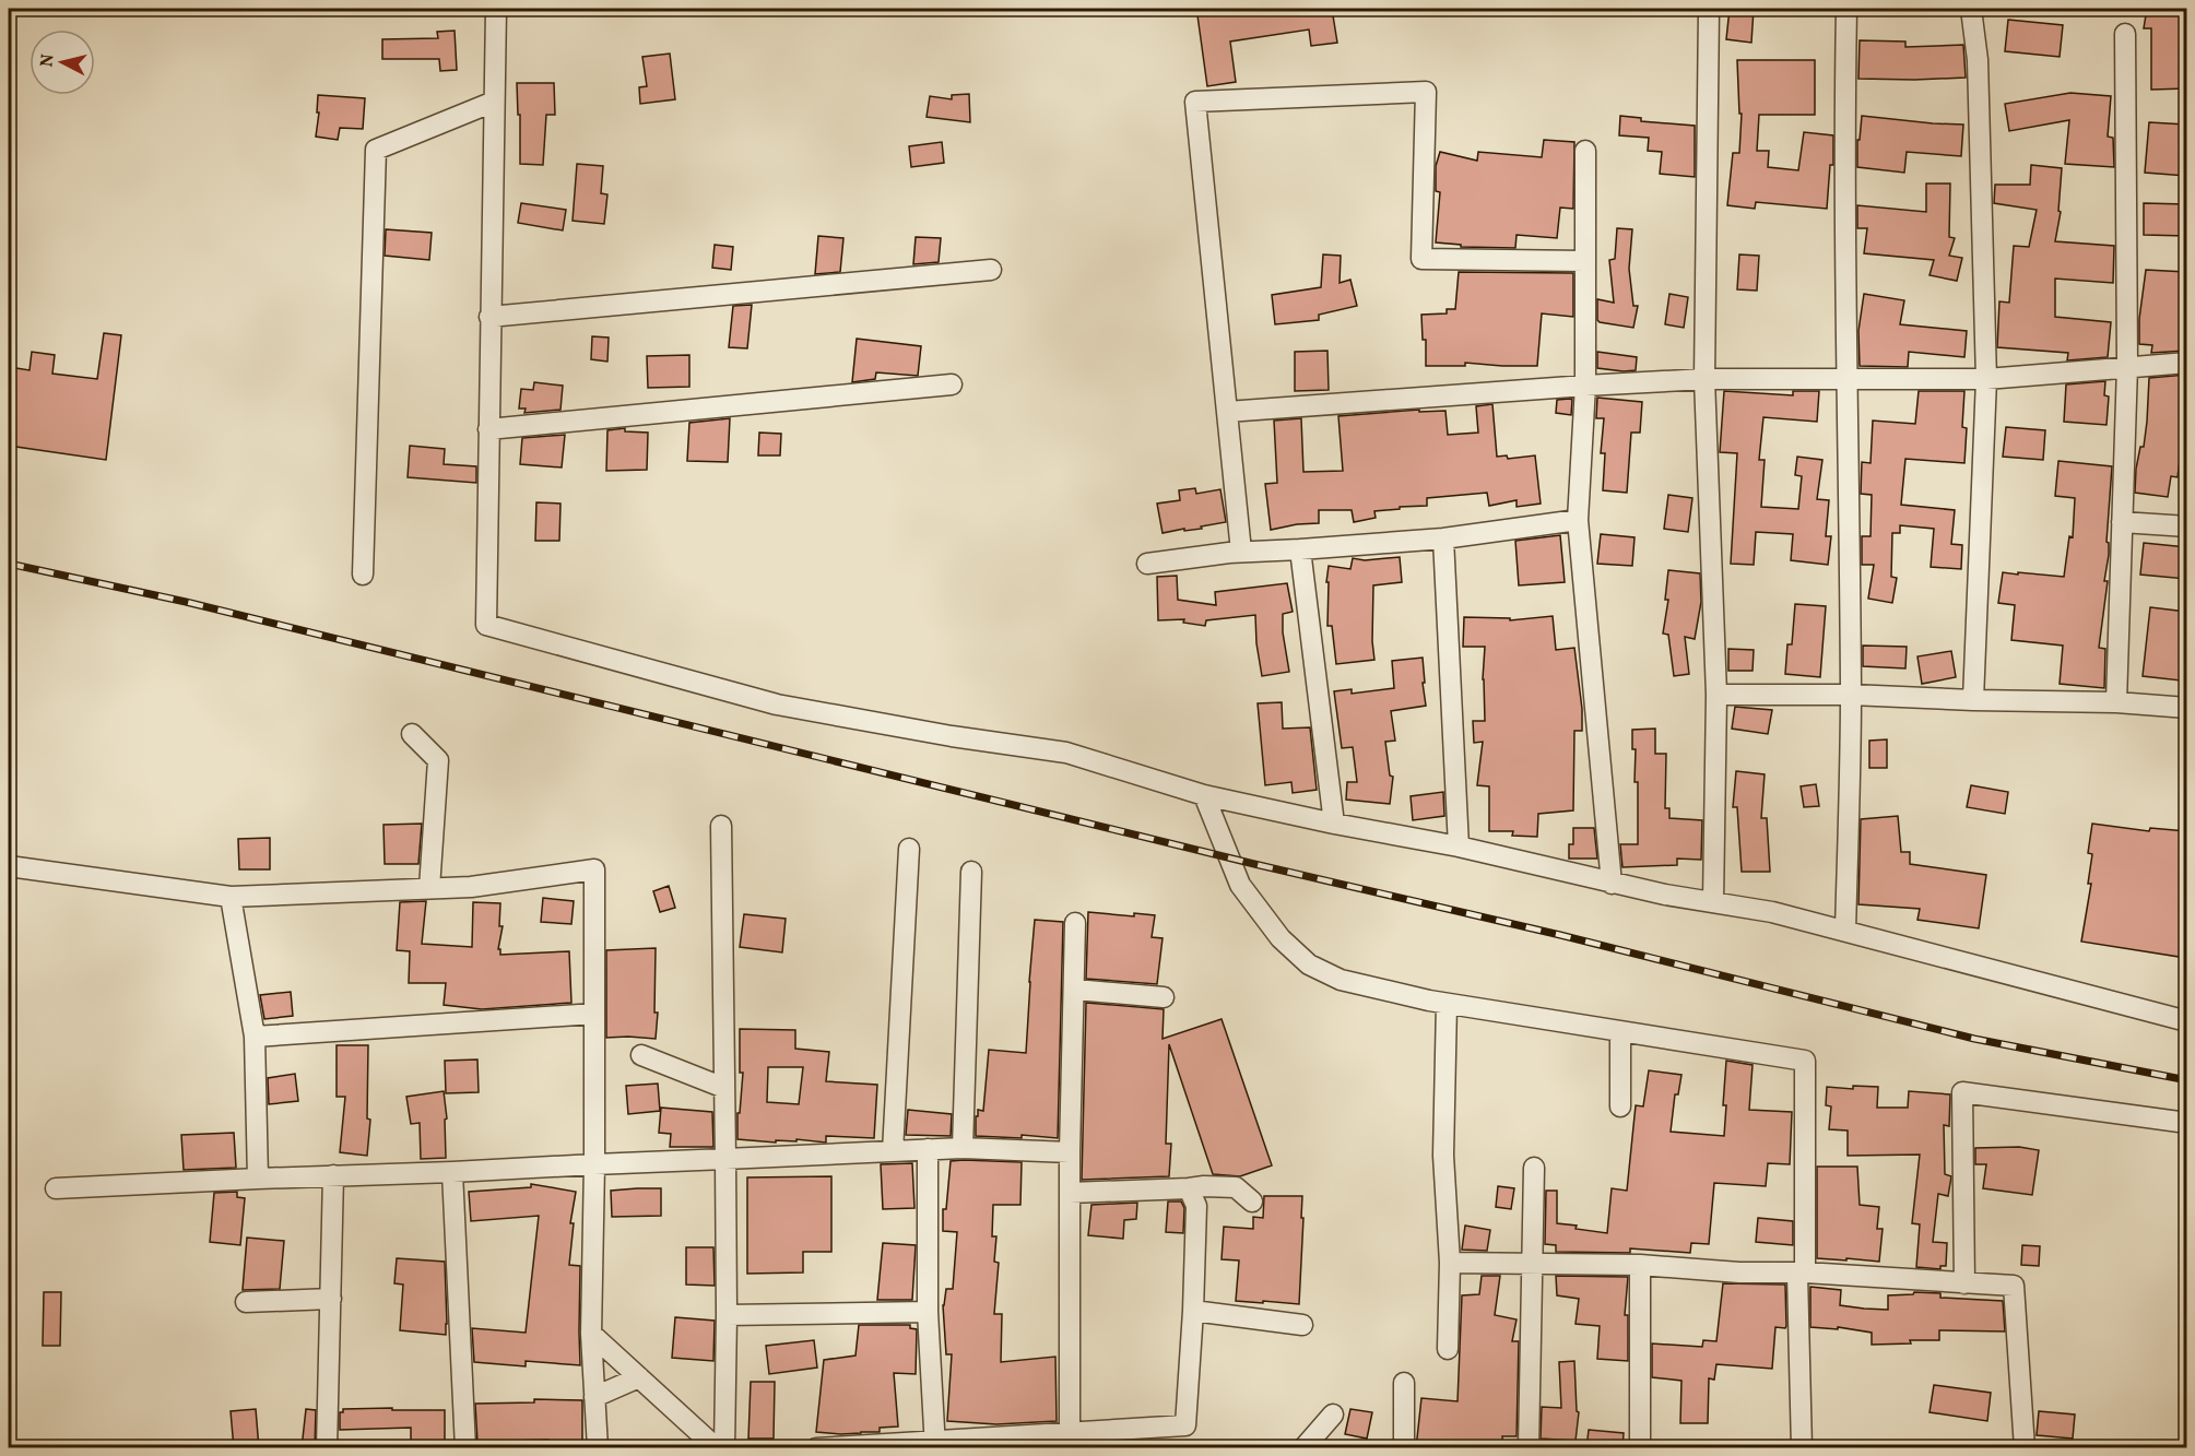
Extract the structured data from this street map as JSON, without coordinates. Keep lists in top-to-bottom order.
{
  "north": "left"
}
